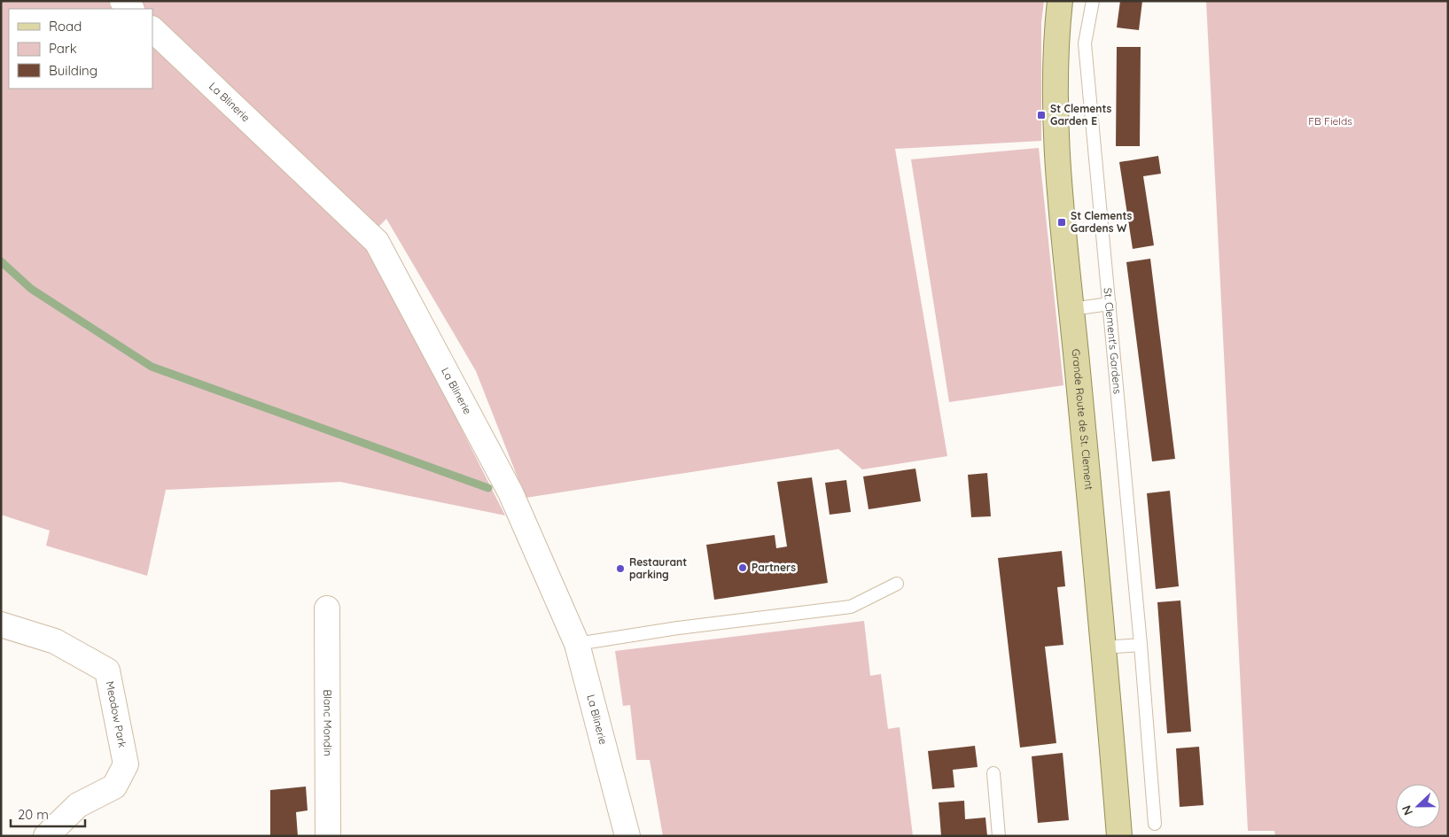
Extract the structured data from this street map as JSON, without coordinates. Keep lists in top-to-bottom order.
{
  "streets": {
    "main road": ["Grande Route de St. Clement"],
    "street": ["La Blinerie", "Meadow Park", "Blanc Mondin"],
    "lane": ["St. Clement's Gardens"]
  },
  "parks": ["FB Fields"],
  "places": {
    "transit": ["St Clements Garden E", "St Clements Gardens W"],
    "other": ["Partners", "Restaurant parking"]
  },
  "legend": ["Road", "Park", "Building"],
  "scale_bar": "20 m",
  "north": "left"
}
